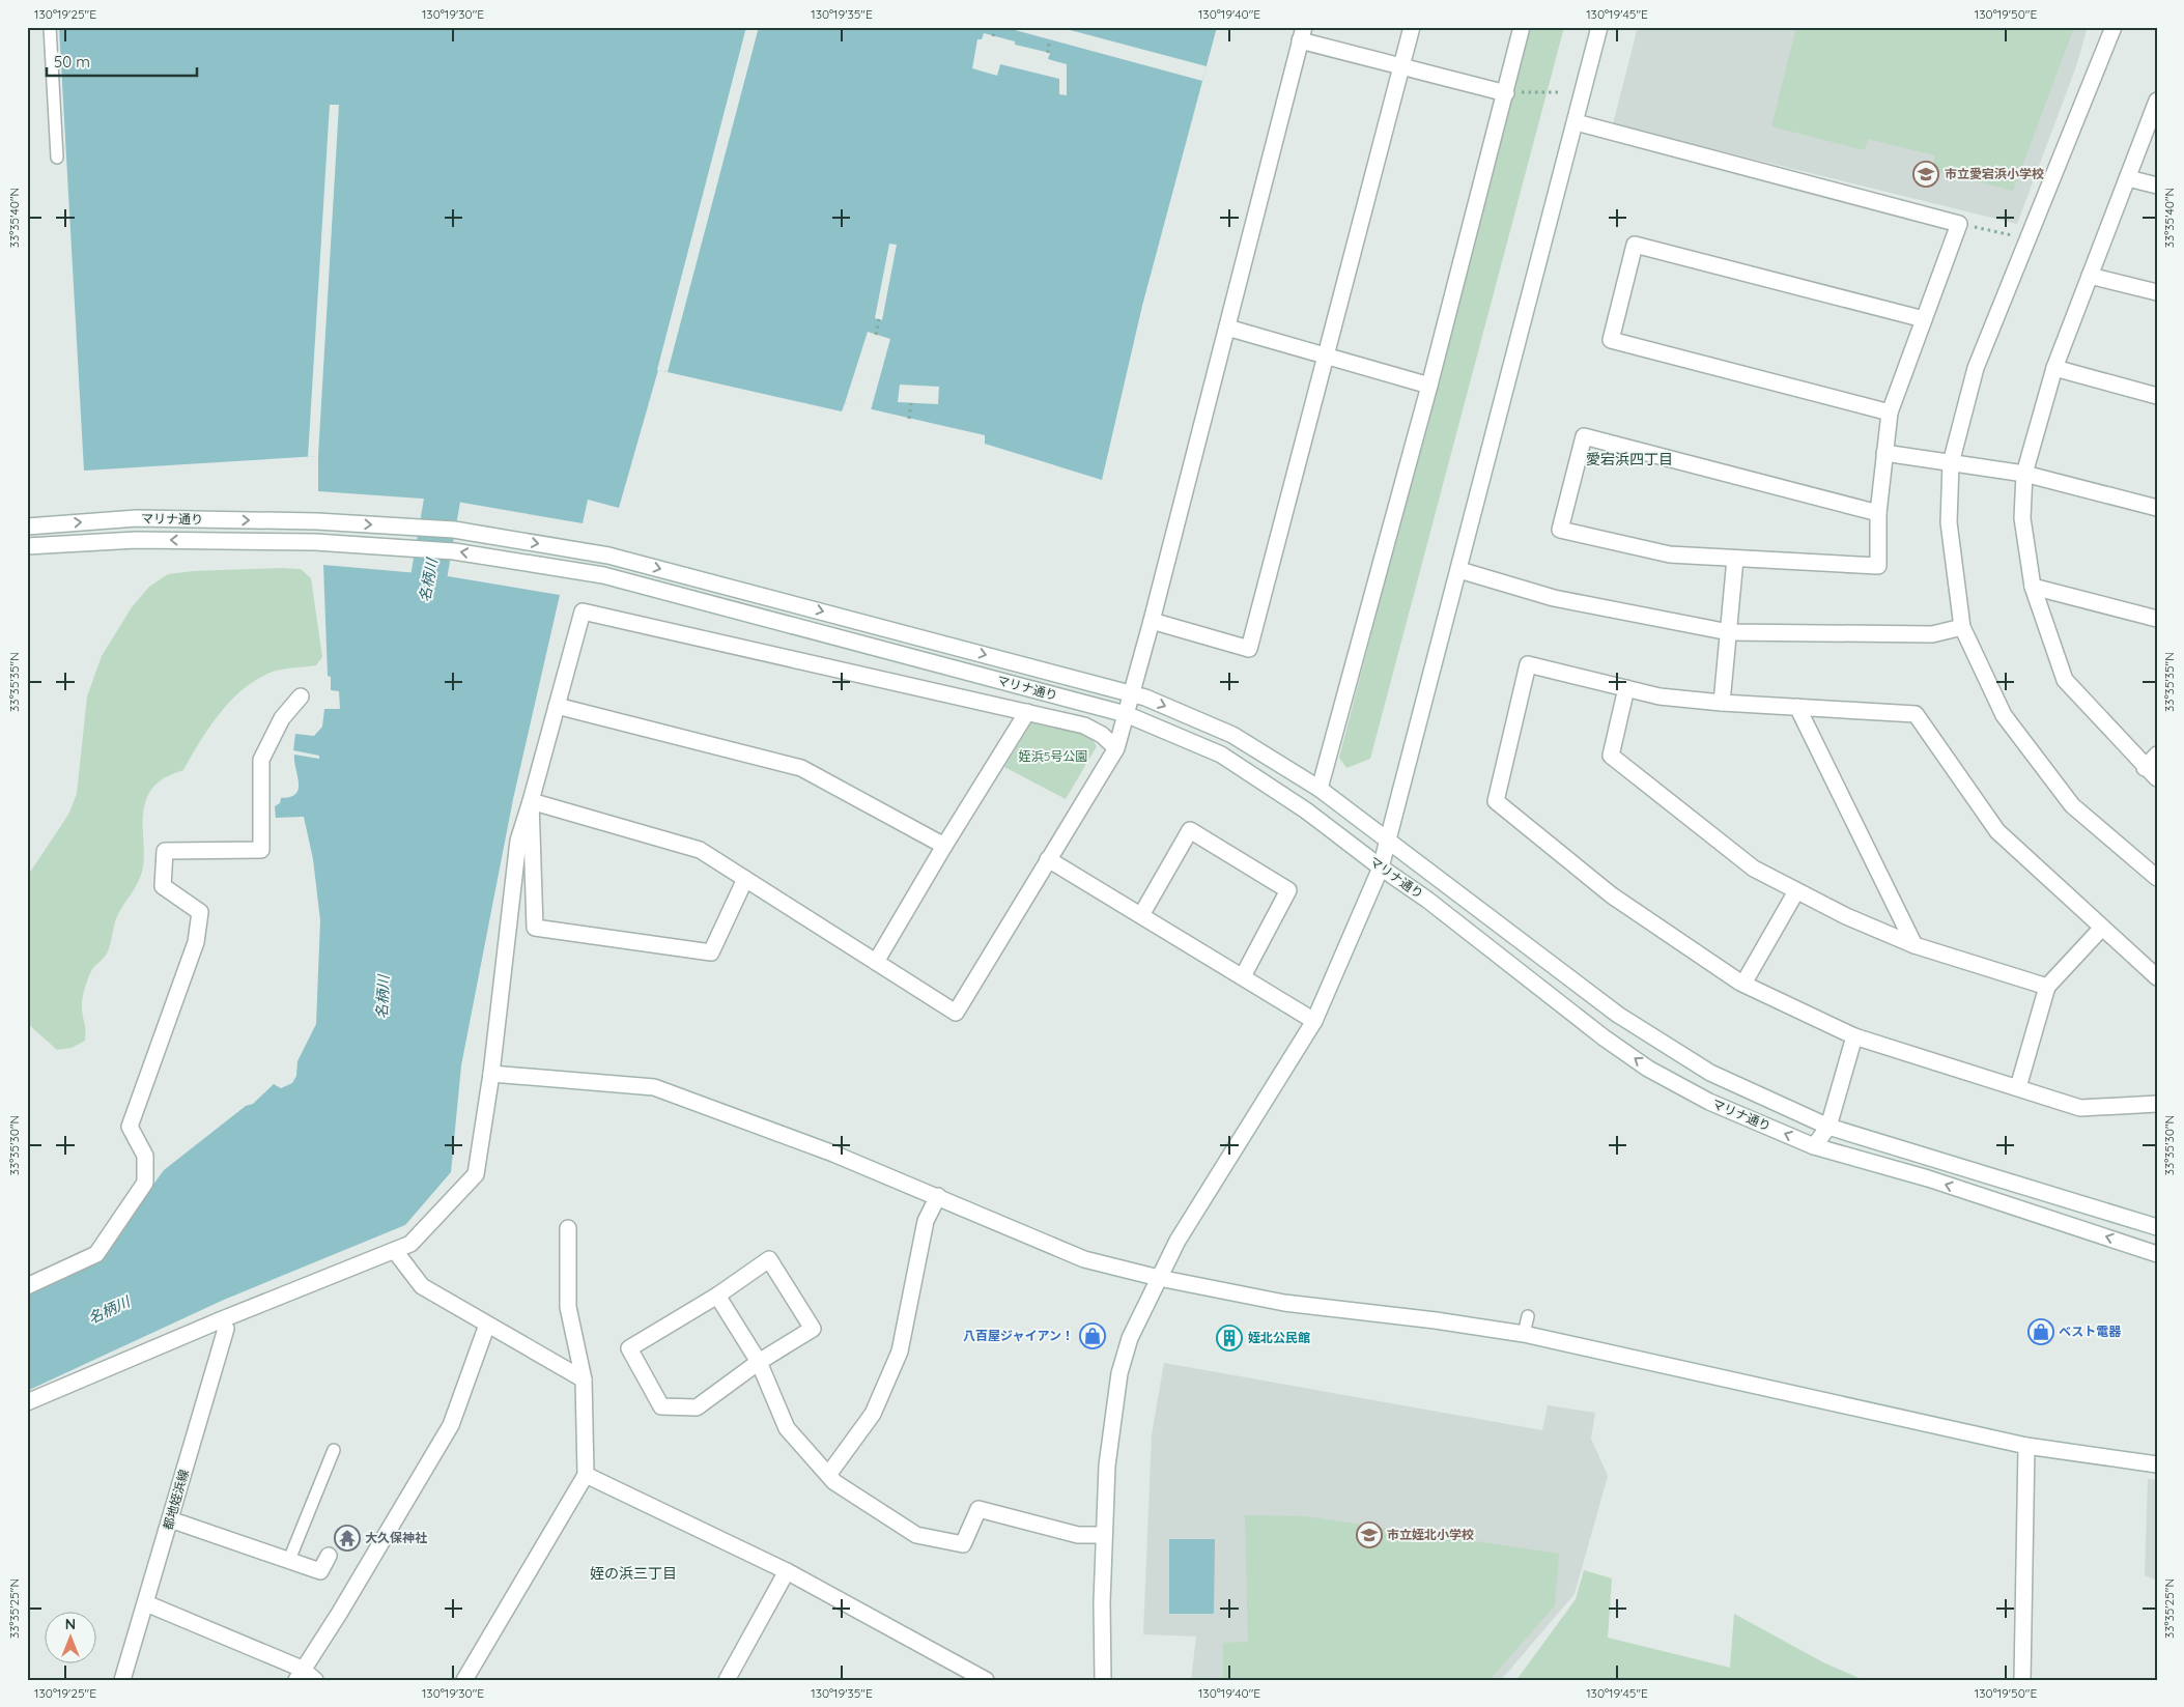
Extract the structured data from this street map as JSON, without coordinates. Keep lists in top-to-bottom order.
{
  "streets": {
    "street": ["マリナ通り", "都地姪浜線"]
  },
  "districts": ["愛宕浜四丁目", "姪の浜三丁目"],
  "water": ["名柄川"],
  "parks": ["姪浜5号公園"],
  "places": {
    "school or university": ["市立愛宕浜小学校", "市立姪北小学校"],
    "shop": ["ベスト電器", "八百屋ジャイアン！"],
    "building": ["姪北公民館"],
    "temple": ["大久保神社"]
  },
  "scale_bar": "50 m",
  "north": "top",
  "coordinates": [
    "130°19'25\"E",
    "130°19'30\"E",
    "130°19'35\"E",
    "130°19'40\"E",
    "130°19'45\"E",
    "130°19'50\"E",
    "33°35'40\"N",
    "33°35'35\"N",
    "33°35'30\"N",
    "33°35'25\"N"
  ]
}
